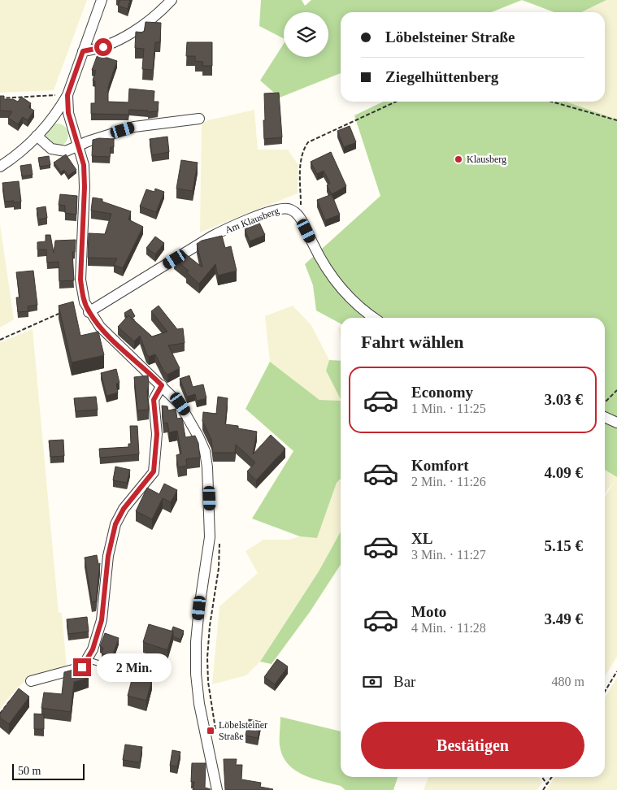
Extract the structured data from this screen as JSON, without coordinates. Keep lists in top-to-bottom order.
{
  "streets": {
    "street": ["Am Klausberg"]
  },
  "places": {
    "other": ["Klausberg"],
    "transit": ["Löbelsteiner Straße"]
  },
  "scale_bar": "50 m",
  "page": {
    "banner": ["Löbelsteiner Straße", "Ziegelhüttenberg"],
    "heading": "Fahrt wählen",
    "list": [
      {
        "name": "Economy",
        "note": "1 Min. · 11:25",
        "value": "3.03 €"
      },
      {
        "name": "Komfort",
        "note": "2 Min. · 11:26",
        "value": "4.09 €"
      },
      {
        "name": "XL",
        "note": "3 Min. · 11:27",
        "value": "5.15 €"
      },
      {
        "name": "Moto",
        "note": "4 Min. · 11:28",
        "value": "3.49 €"
      }
    ],
    "bubble": "2 Min.",
    "pay": ["Bar", "480 m"],
    "buttons": "Bestätigen",
    "scale": "50 m"
  }
}
